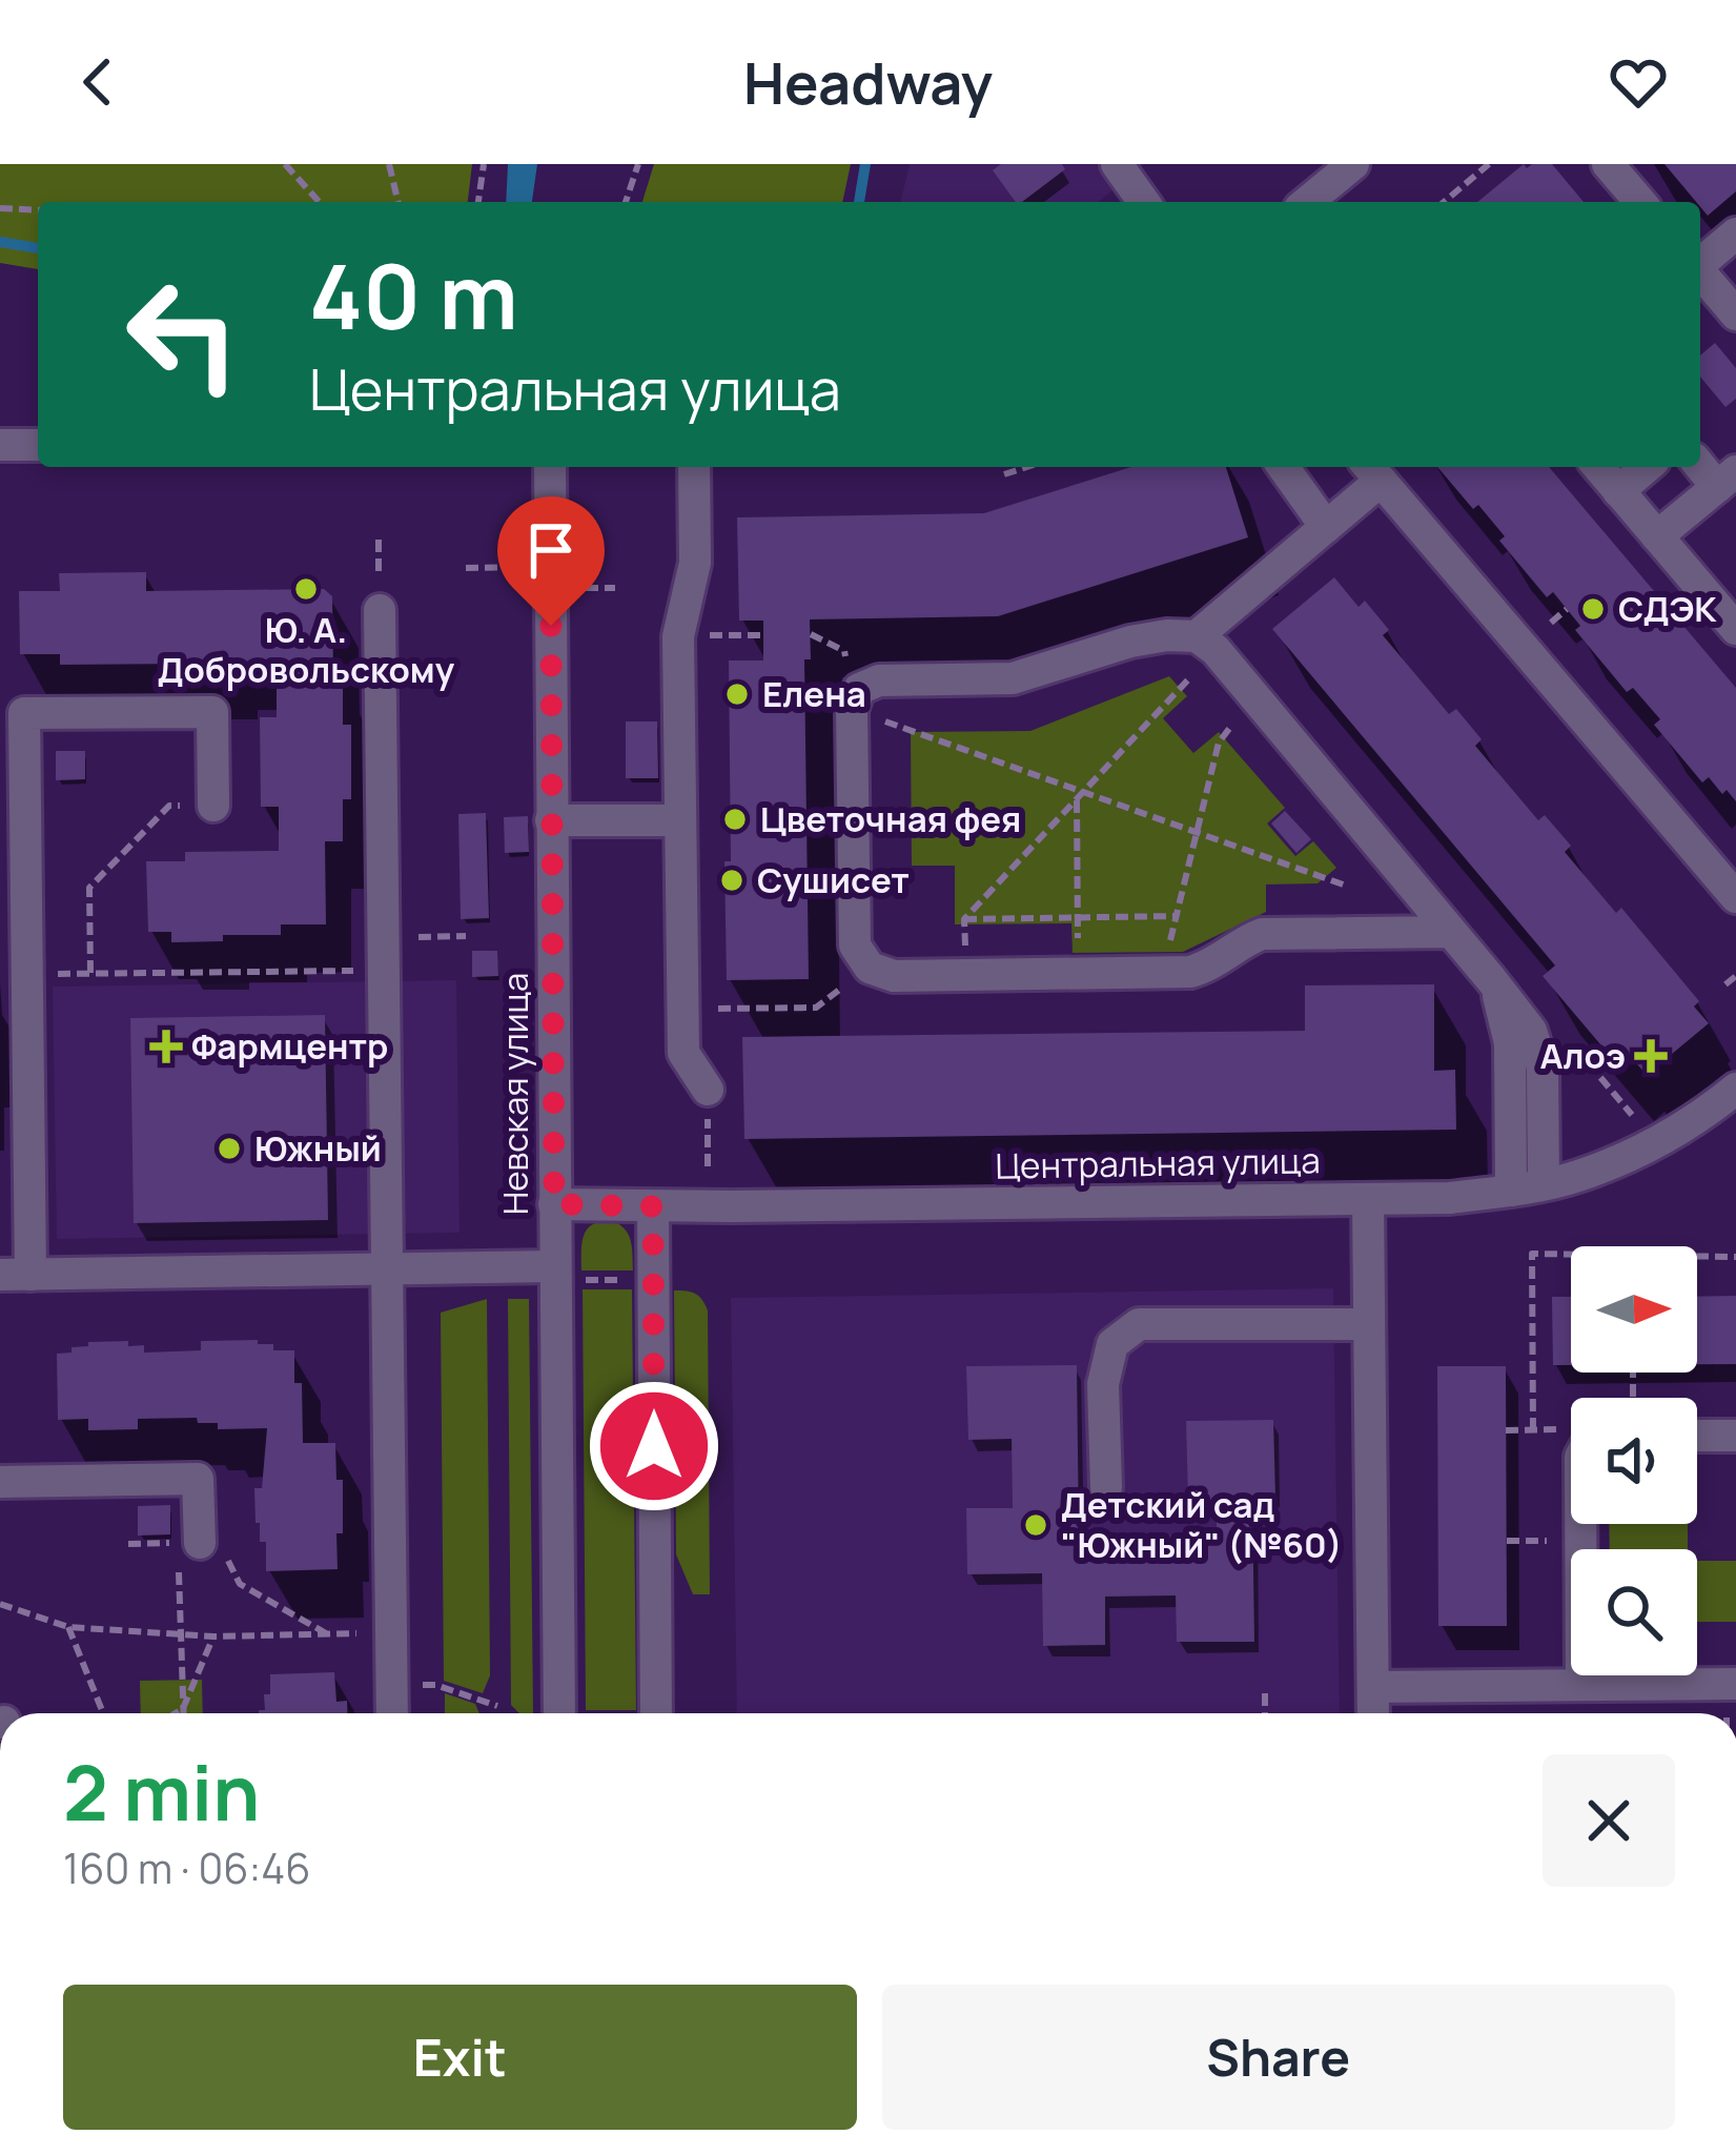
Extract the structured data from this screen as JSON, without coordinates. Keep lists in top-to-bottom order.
{
  "streets": {
    "street": ["Невская улица", "Центральная улица"]
  },
  "crossings": [
    ["Невская улица", "Центральная улица"]
  ],
  "places": {
    "other": [
      "Ю. А. Добровольскому",
      "СДЭК",
      "Елена",
      "Цветочная фея",
      "Сушисет",
      "Южный",
      "Детский сад \"Южный\" (№60)"
    ],
    "health": ["Фармцентр", "Алоэ"]
  },
  "north": "right",
  "page": {
    "header": "Headway",
    "turn": ["40 m", "Центральная улица"],
    "heading": ["2 min", "160 m · 06:46"],
    "buttons": ["Exit", "Share"]
  }
}
